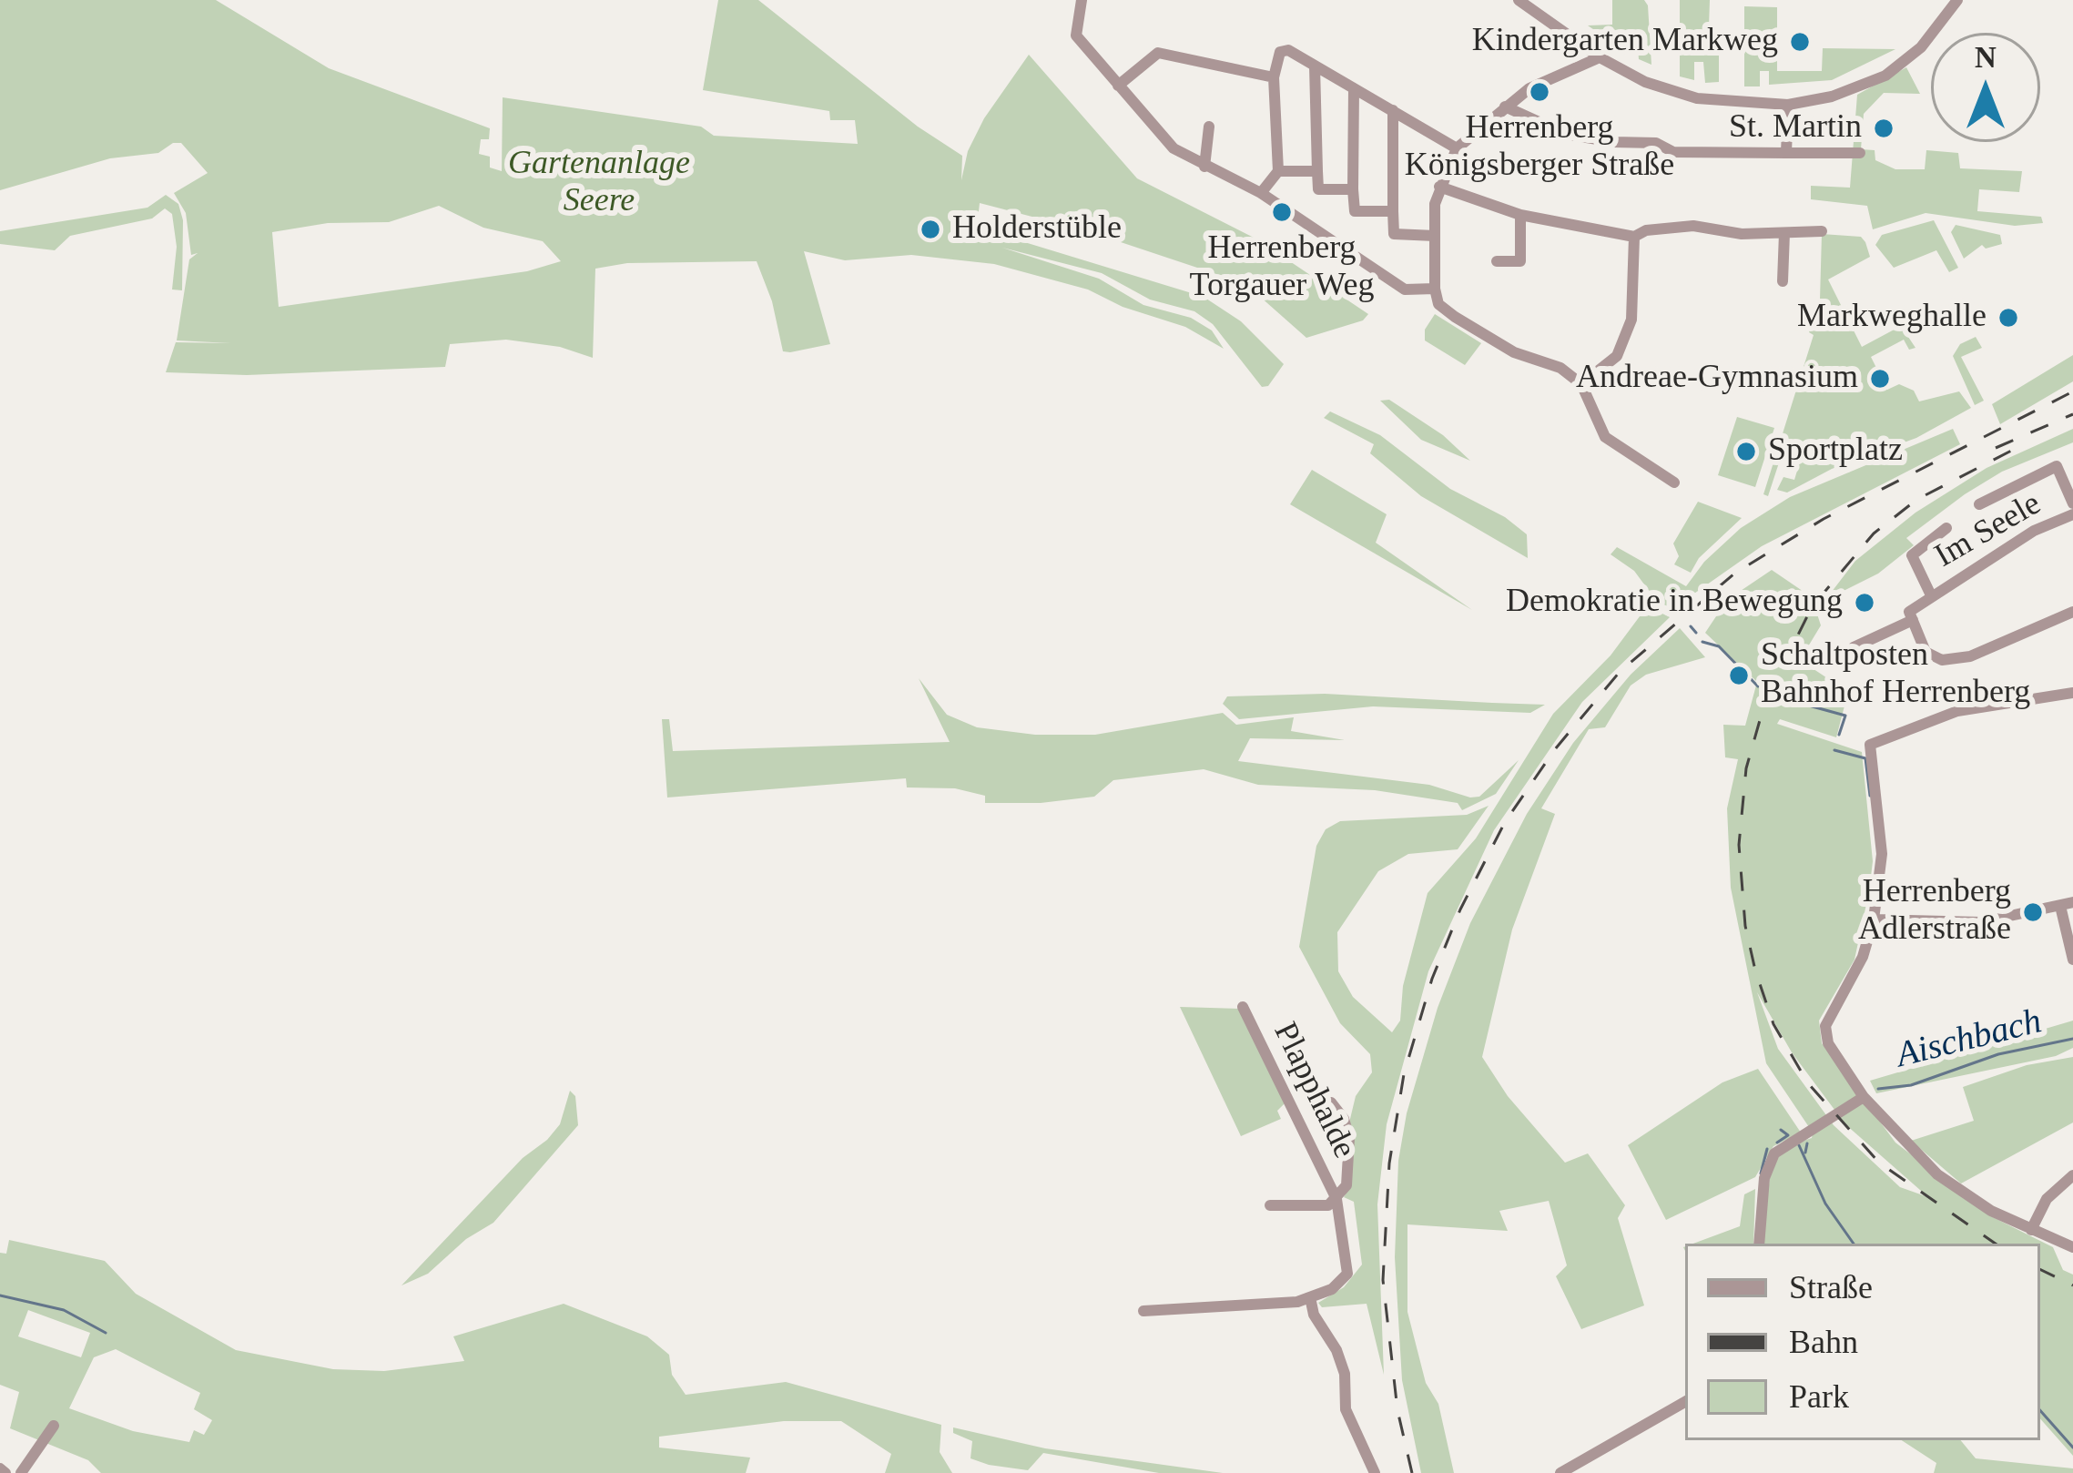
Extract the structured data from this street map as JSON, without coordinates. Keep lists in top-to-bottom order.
{
  "streets": {
    "street": ["Im Seele", "Plapphalde"]
  },
  "water": ["Aischbach"],
  "parks": ["Gartenanlage Seere"],
  "places": [
    "Kindergarten Markweg",
    "Herrenberg Königsberger Straße",
    "St. Martin",
    "Herrenberg Torgauer Weg",
    "Holderstüble",
    "Markweghalle",
    "Andreae-Gymnasium",
    "Sportplatz",
    "Demokratie in Bewegung",
    "Schaltposten Bahnhof Herrenberg",
    "Herrenberg Adlerstraße"
  ],
  "legend": ["Straße", "Bahn", "Park"],
  "north": "top"
}
